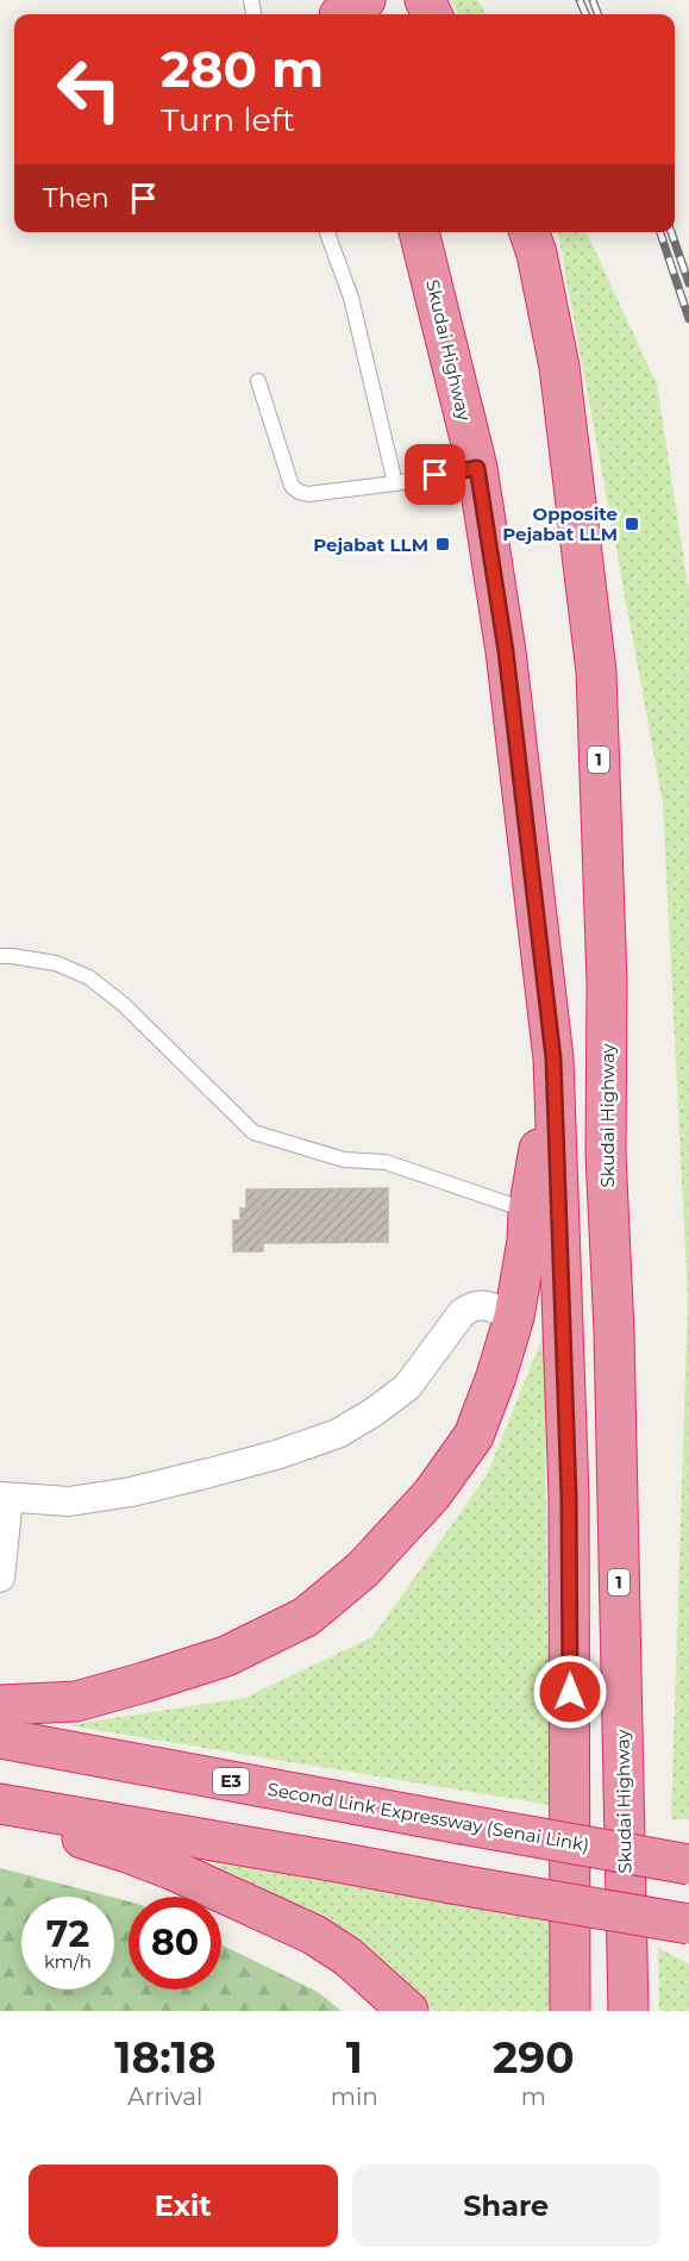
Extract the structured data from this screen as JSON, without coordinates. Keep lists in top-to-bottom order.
{
  "streets": {
    "highway": [
      "Skudai Highway",
      "1",
      "E3",
      "Second Link Expressway (Senai Link)"
    ]
  },
  "places": {
    "transit": ["Opposite Pejabat LLM", "Pejabat LLM"]
  },
  "page": {
    "turn": ["280 m", "Turn left"],
    "then": "Then",
    "speed": "72 km/h",
    "limit": "80",
    "eta": [
      "18:18",
      "Arrival",
      "1",
      "min",
      "290",
      "m"
    ],
    "buttons": ["Exit", "Share"]
  }
}
